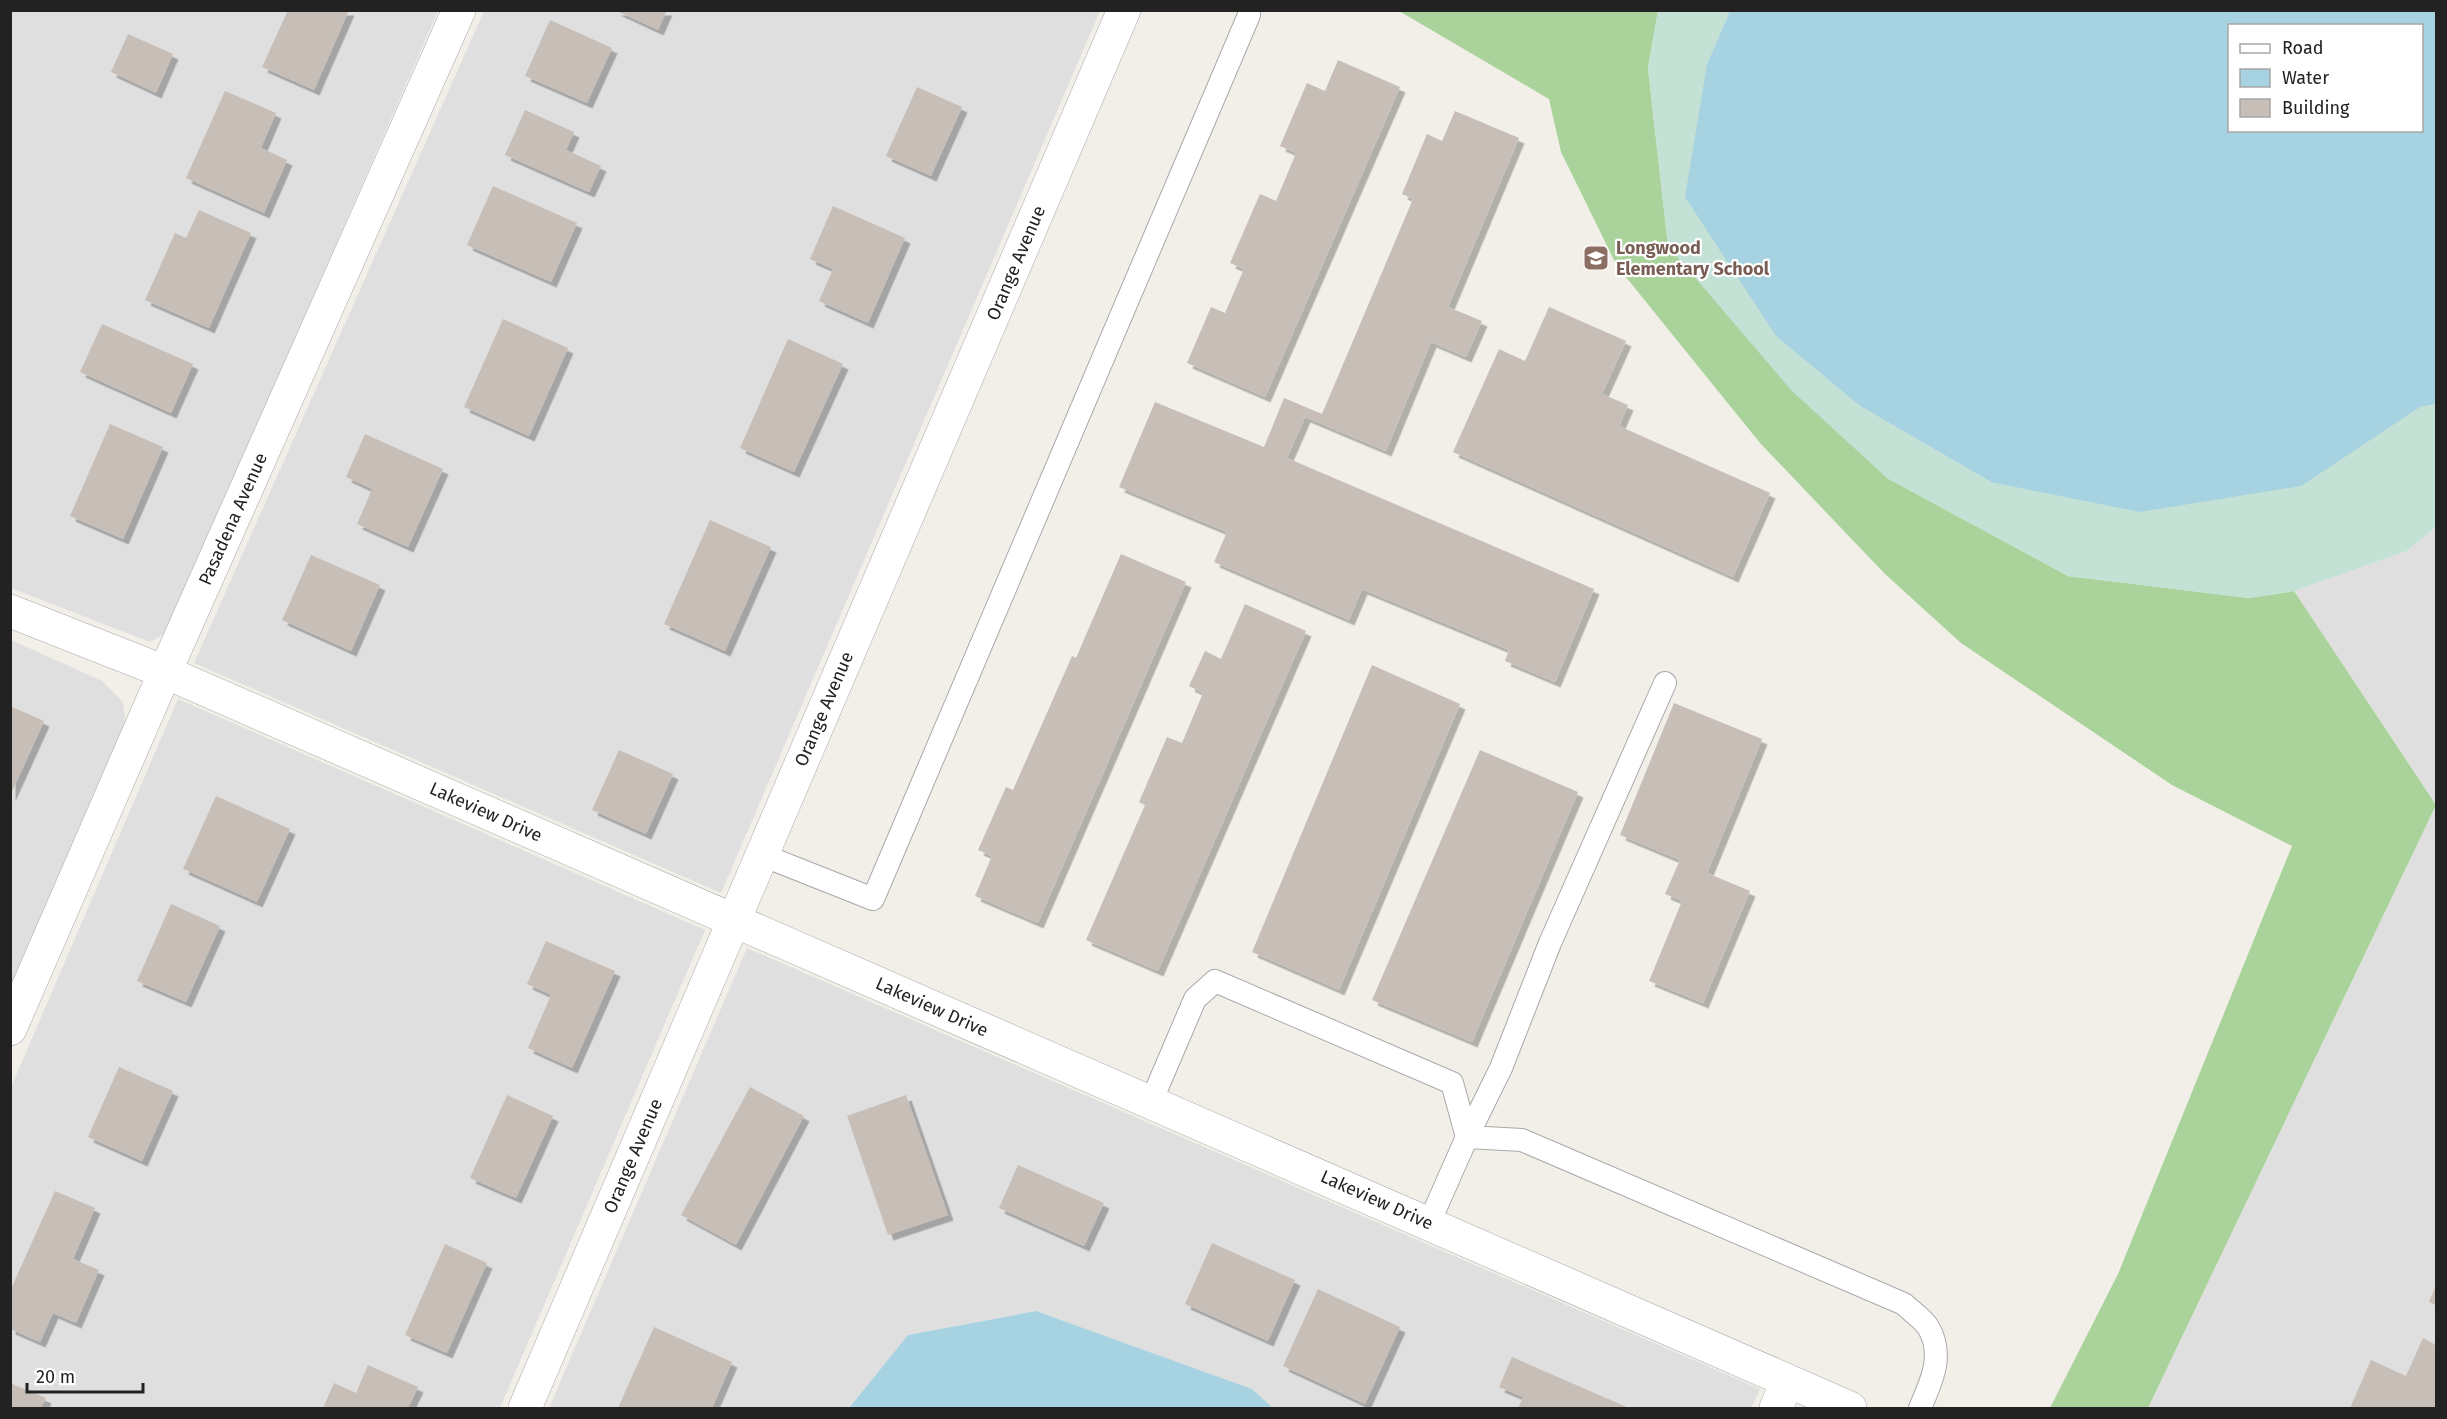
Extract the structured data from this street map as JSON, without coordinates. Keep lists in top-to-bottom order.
{
  "streets": {
    "street": ["Orange Avenue", "Pasadena Avenue", "Lakeview Drive"]
  },
  "crossings": [
    ["Orange Avenue", "Lakeview Drive"],
    ["Pasadena Avenue", "Lakeview Drive"]
  ],
  "places": {
    "school or university": ["Longwood Elementary School"]
  },
  "legend": ["Road", "Water", "Building"],
  "scale_bar": "20 m"
}
